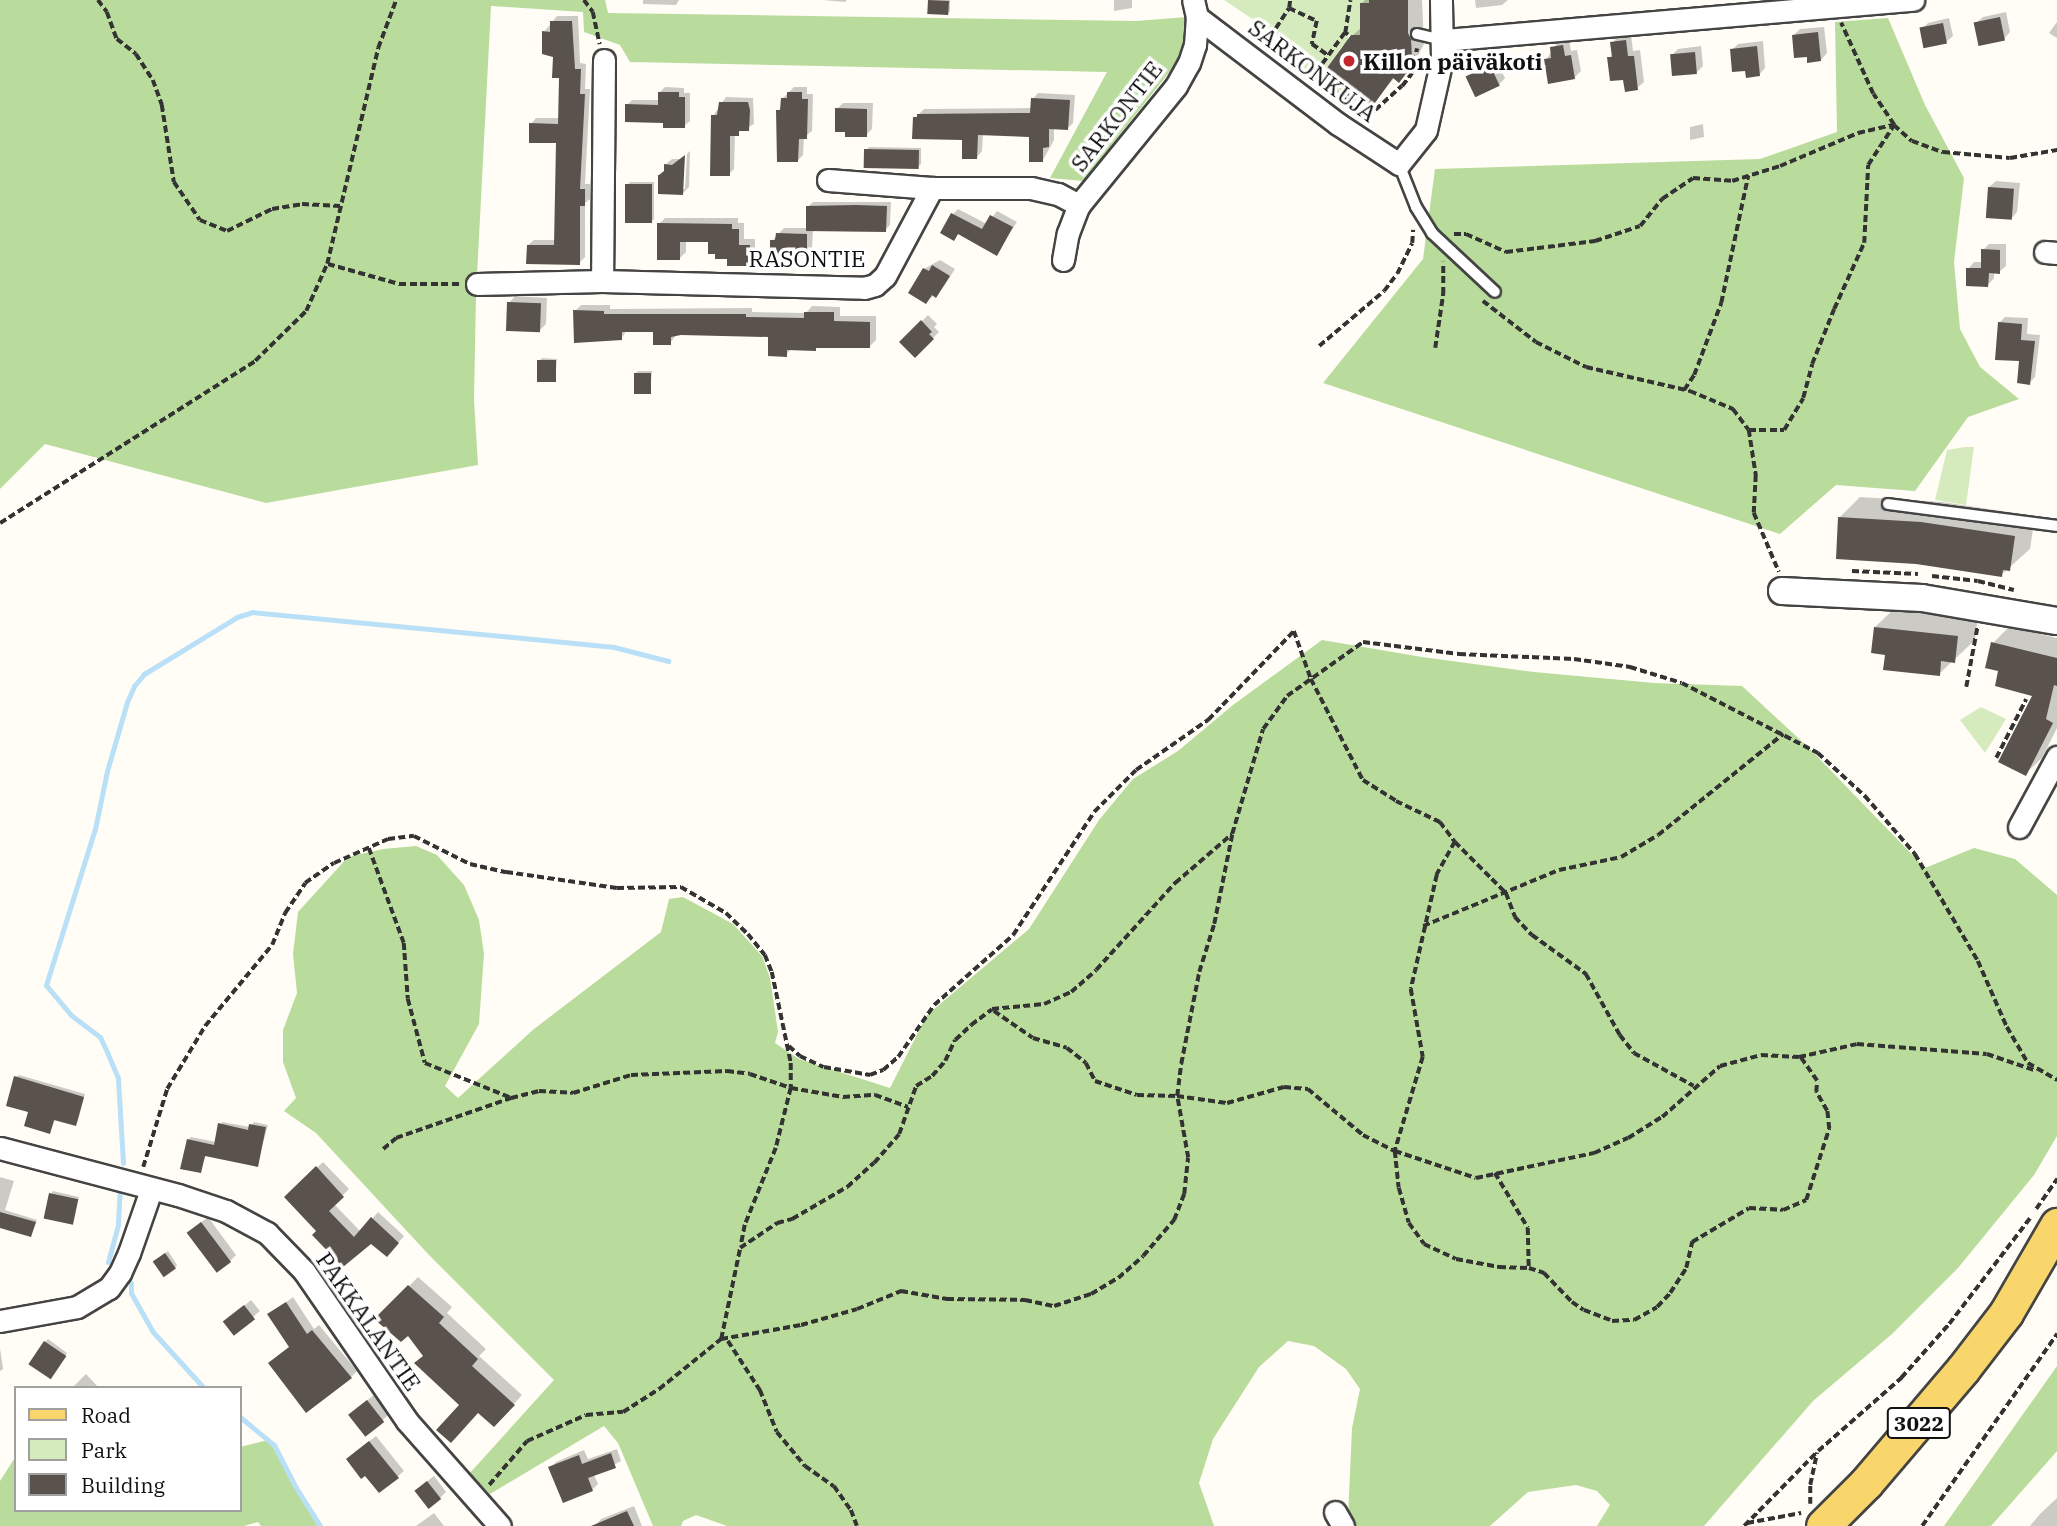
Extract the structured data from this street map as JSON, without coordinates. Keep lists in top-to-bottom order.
{
  "streets": {
    "main road": ["3022"],
    "street": [
      "SARKONKUJA",
      "SARKONTIE",
      "RASONTIE",
      "PAKKALANTIE"
    ]
  },
  "crossings": [
    ["SARKONKUJA", "SARKONTIE"]
  ],
  "places": ["Killon päiväkoti"],
  "legend": ["Road", "Park", "Building"]
}
